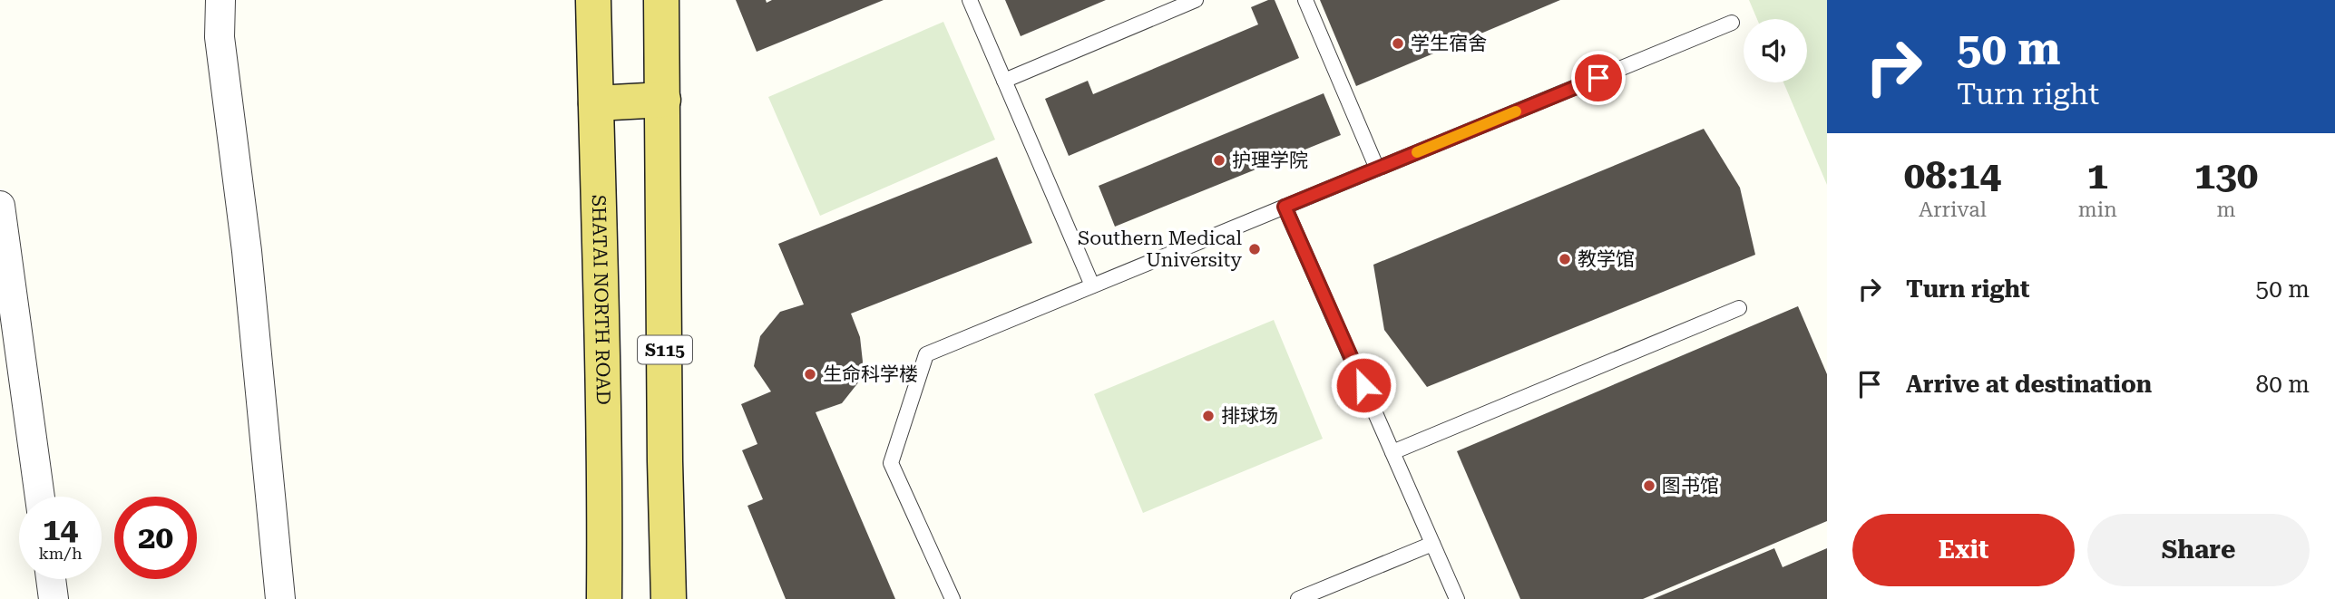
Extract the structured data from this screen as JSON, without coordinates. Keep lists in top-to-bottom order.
{
  "streets": {
    "main road": ["SHATAI NORTH ROAD", "S115"]
  },
  "places": [
    "学生宿舍",
    "护理学院",
    "Southern Medical University",
    "教学馆",
    "生命科学楼",
    "排球场",
    "图书馆"
  ],
  "page": {
    "turn": ["50 m", "Turn right"],
    "eta": [
      "08:14",
      "Arrival",
      "1",
      "min",
      "130",
      "m"
    ],
    "list": [
      {
        "name": "Turn right",
        "value": "50 m"
      },
      {
        "name": "Arrive at destination",
        "value": "80 m"
      }
    ],
    "speed": "14 km/h",
    "limit": "20",
    "buttons": ["Exit", "Share"]
  }
}
